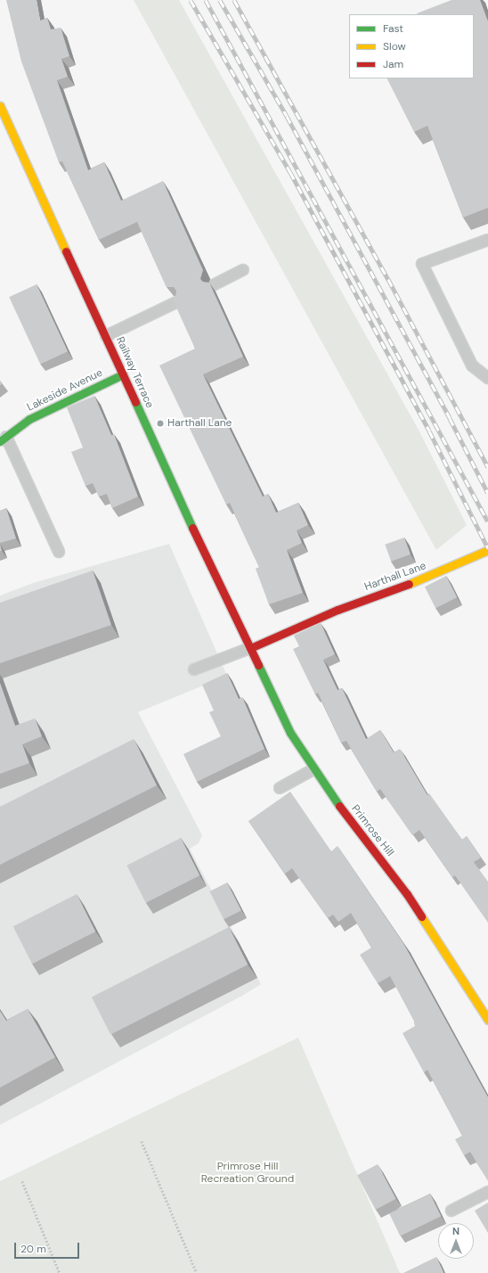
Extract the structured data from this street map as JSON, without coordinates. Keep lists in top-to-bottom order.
{
  "streets": {
    "street": [
      "Railway Terrace",
      "Lakeside Avenue",
      "Harthall Lane",
      "Primrose Hill"
    ]
  },
  "crossings": [
    ["Railway Terrace", "Lakeside Avenue"],
    ["Railway Terrace", "Harthall Lane"],
    ["Railway Terrace", "Primrose Hill"],
    ["Harthall Lane", "Primrose Hill"]
  ],
  "parks": ["Primrose Hill Recreation Ground"],
  "places": ["Harthall Lane"],
  "legend": ["Fast", "Slow", "Jam"],
  "scale_bar": "20 m",
  "north": "top"
}
